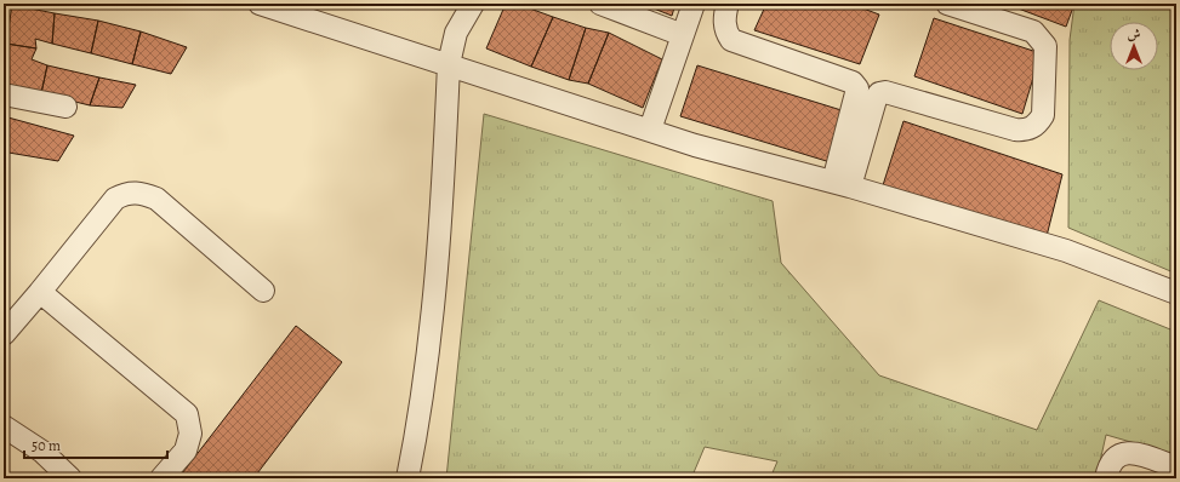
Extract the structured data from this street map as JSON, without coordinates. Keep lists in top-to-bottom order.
{
  "scale_bar": "50 m",
  "north": "top"
}
